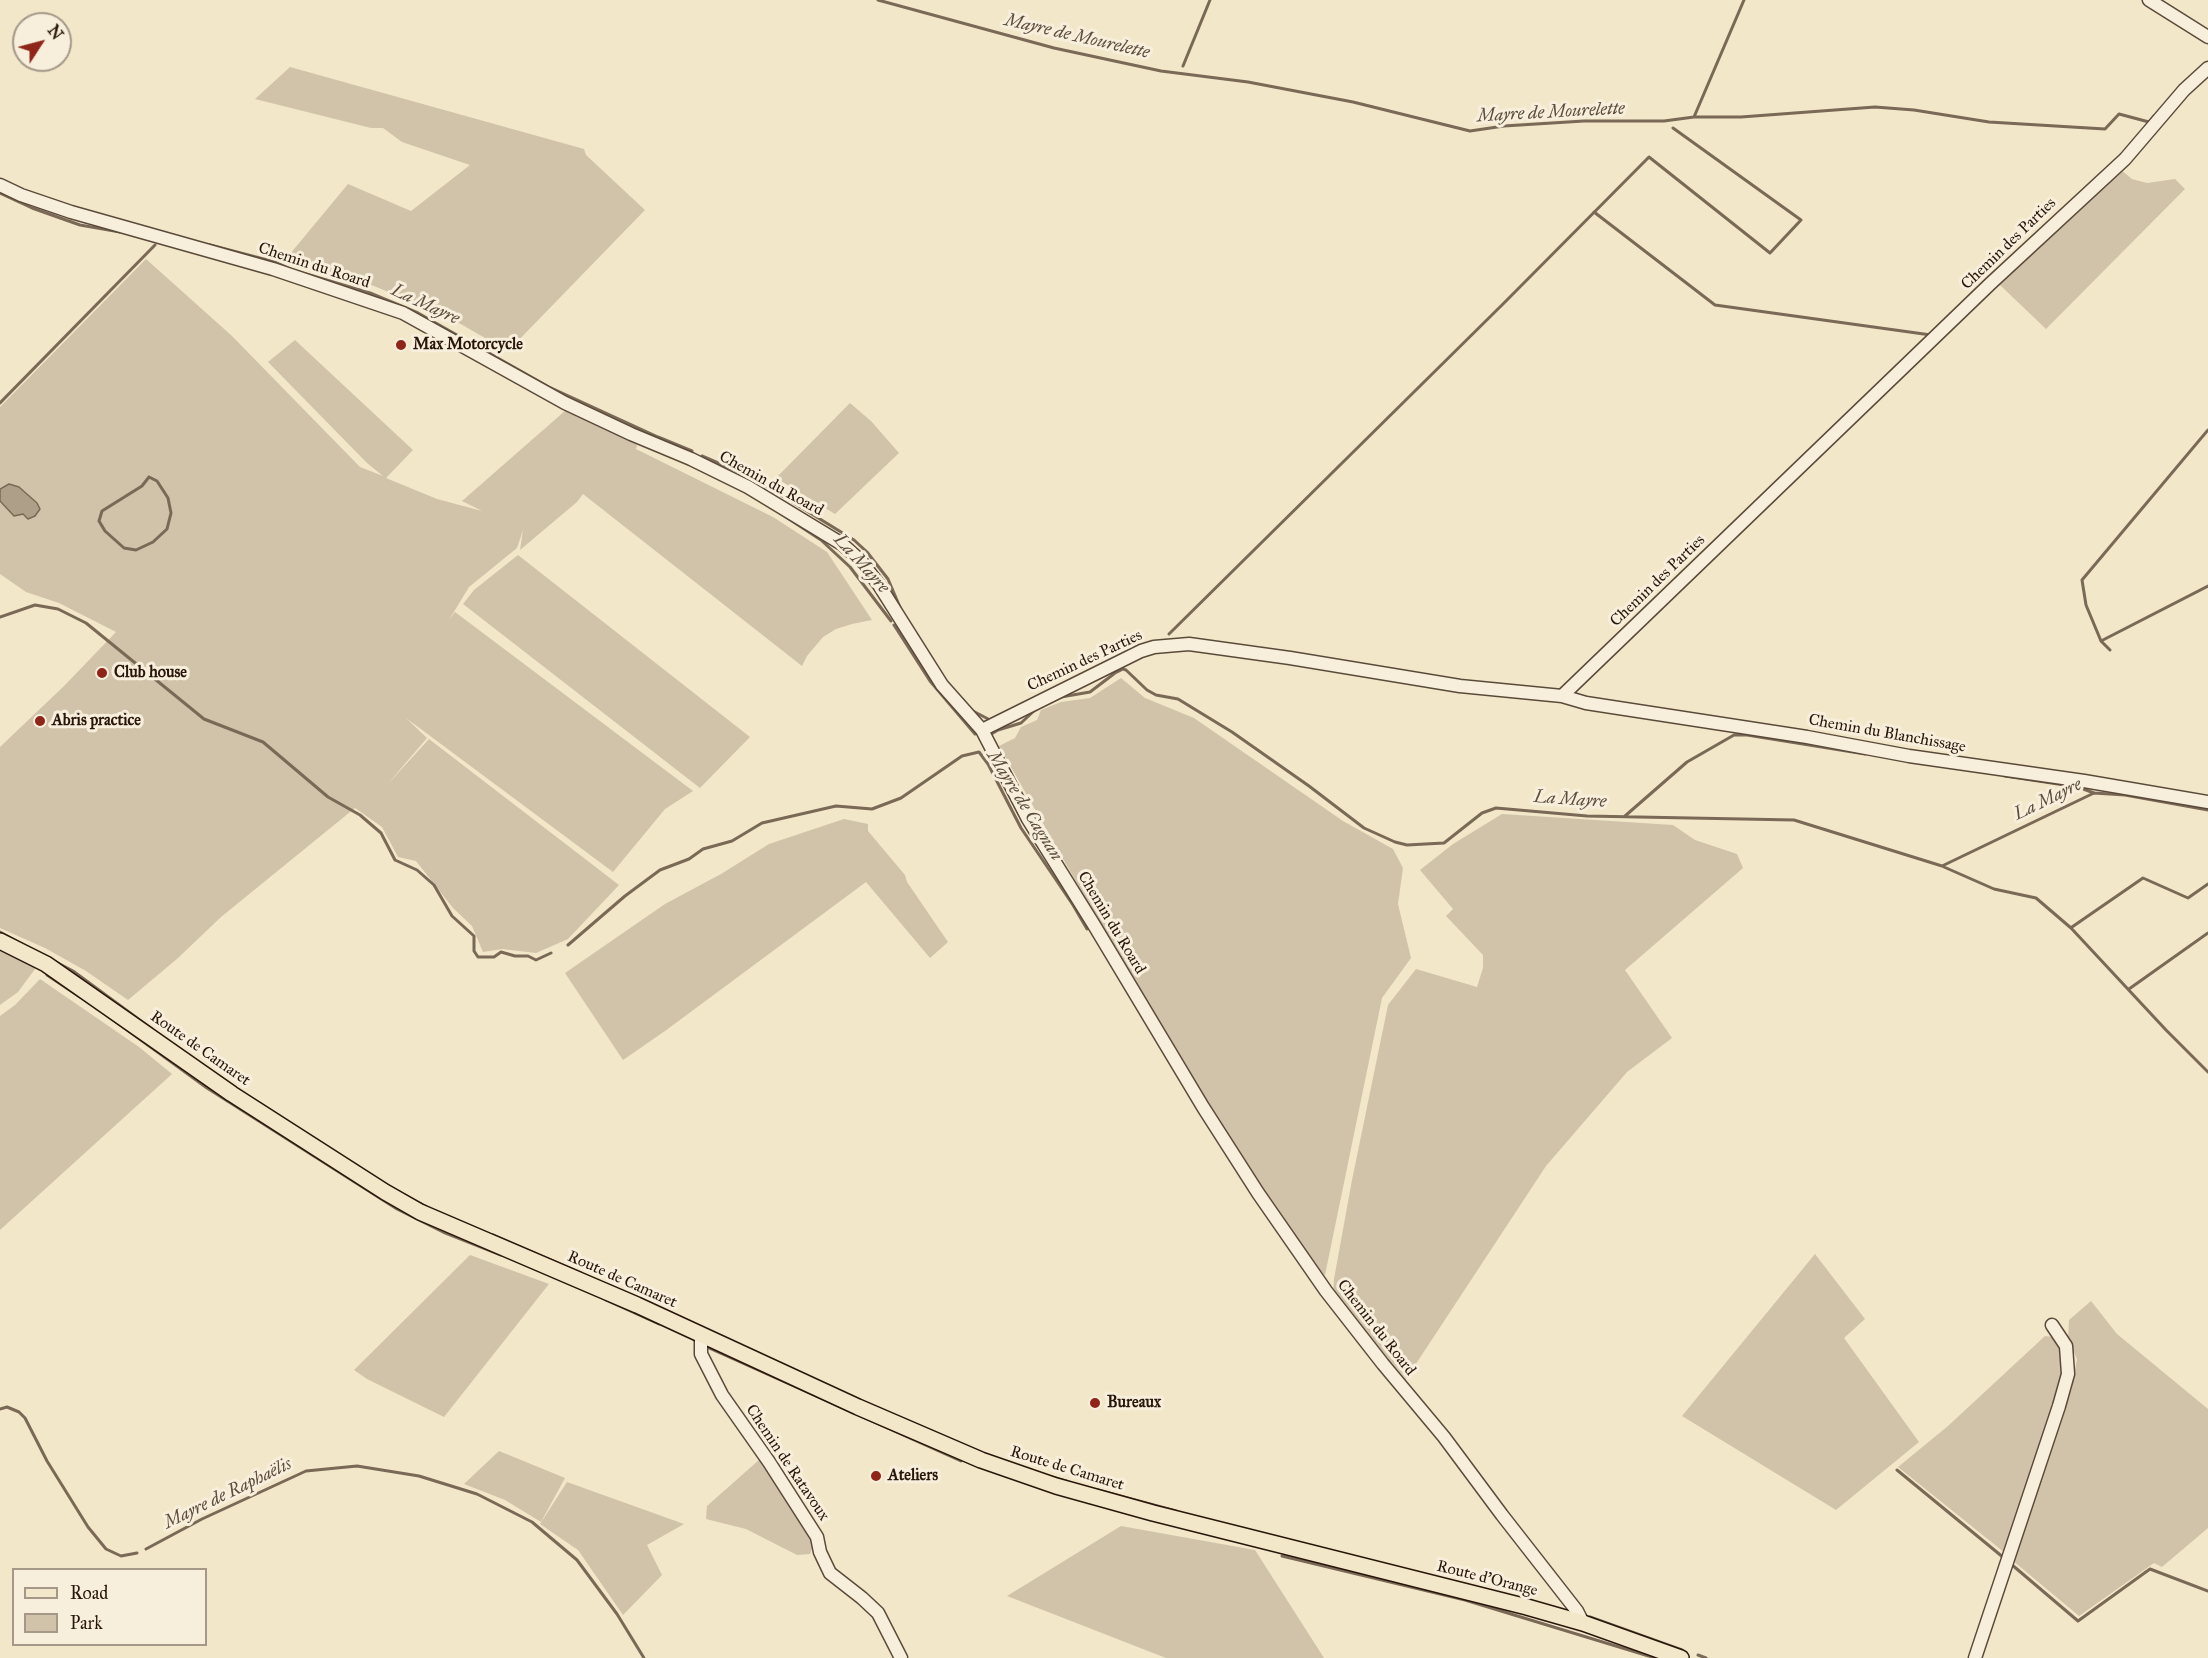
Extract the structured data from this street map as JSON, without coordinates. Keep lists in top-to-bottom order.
{
  "streets": {
    "main road": ["Route de Camaret", "Route d'Orange"],
    "street": [
      "Chemin des Parties",
      "Chemin du Roard",
      "Chemin du Blanchissage",
      "Chemin de Ratavoux"
    ]
  },
  "crossings": [
    ["Chemin des Parties", "Chemin du Roard"],
    ["Chemin des Parties", "Chemin du Blanchissage"],
    ["Chemin du Roard", "Route d'Orange"],
    ["Route de Camaret", "Chemin de Ratavoux"],
    ["Route de Camaret", "Route d'Orange"]
  ],
  "water": [
    "Mayre de Mourelette",
    "La Mayre",
    "Mayre de Cagnan",
    "Mayre de Raphaëlis"
  ],
  "places": [
    "Max Motorcycle",
    "Club house",
    "Abris practice",
    "Bureaux",
    "Ateliers"
  ],
  "legend": ["Road", "Park"],
  "north": "top right"
}
